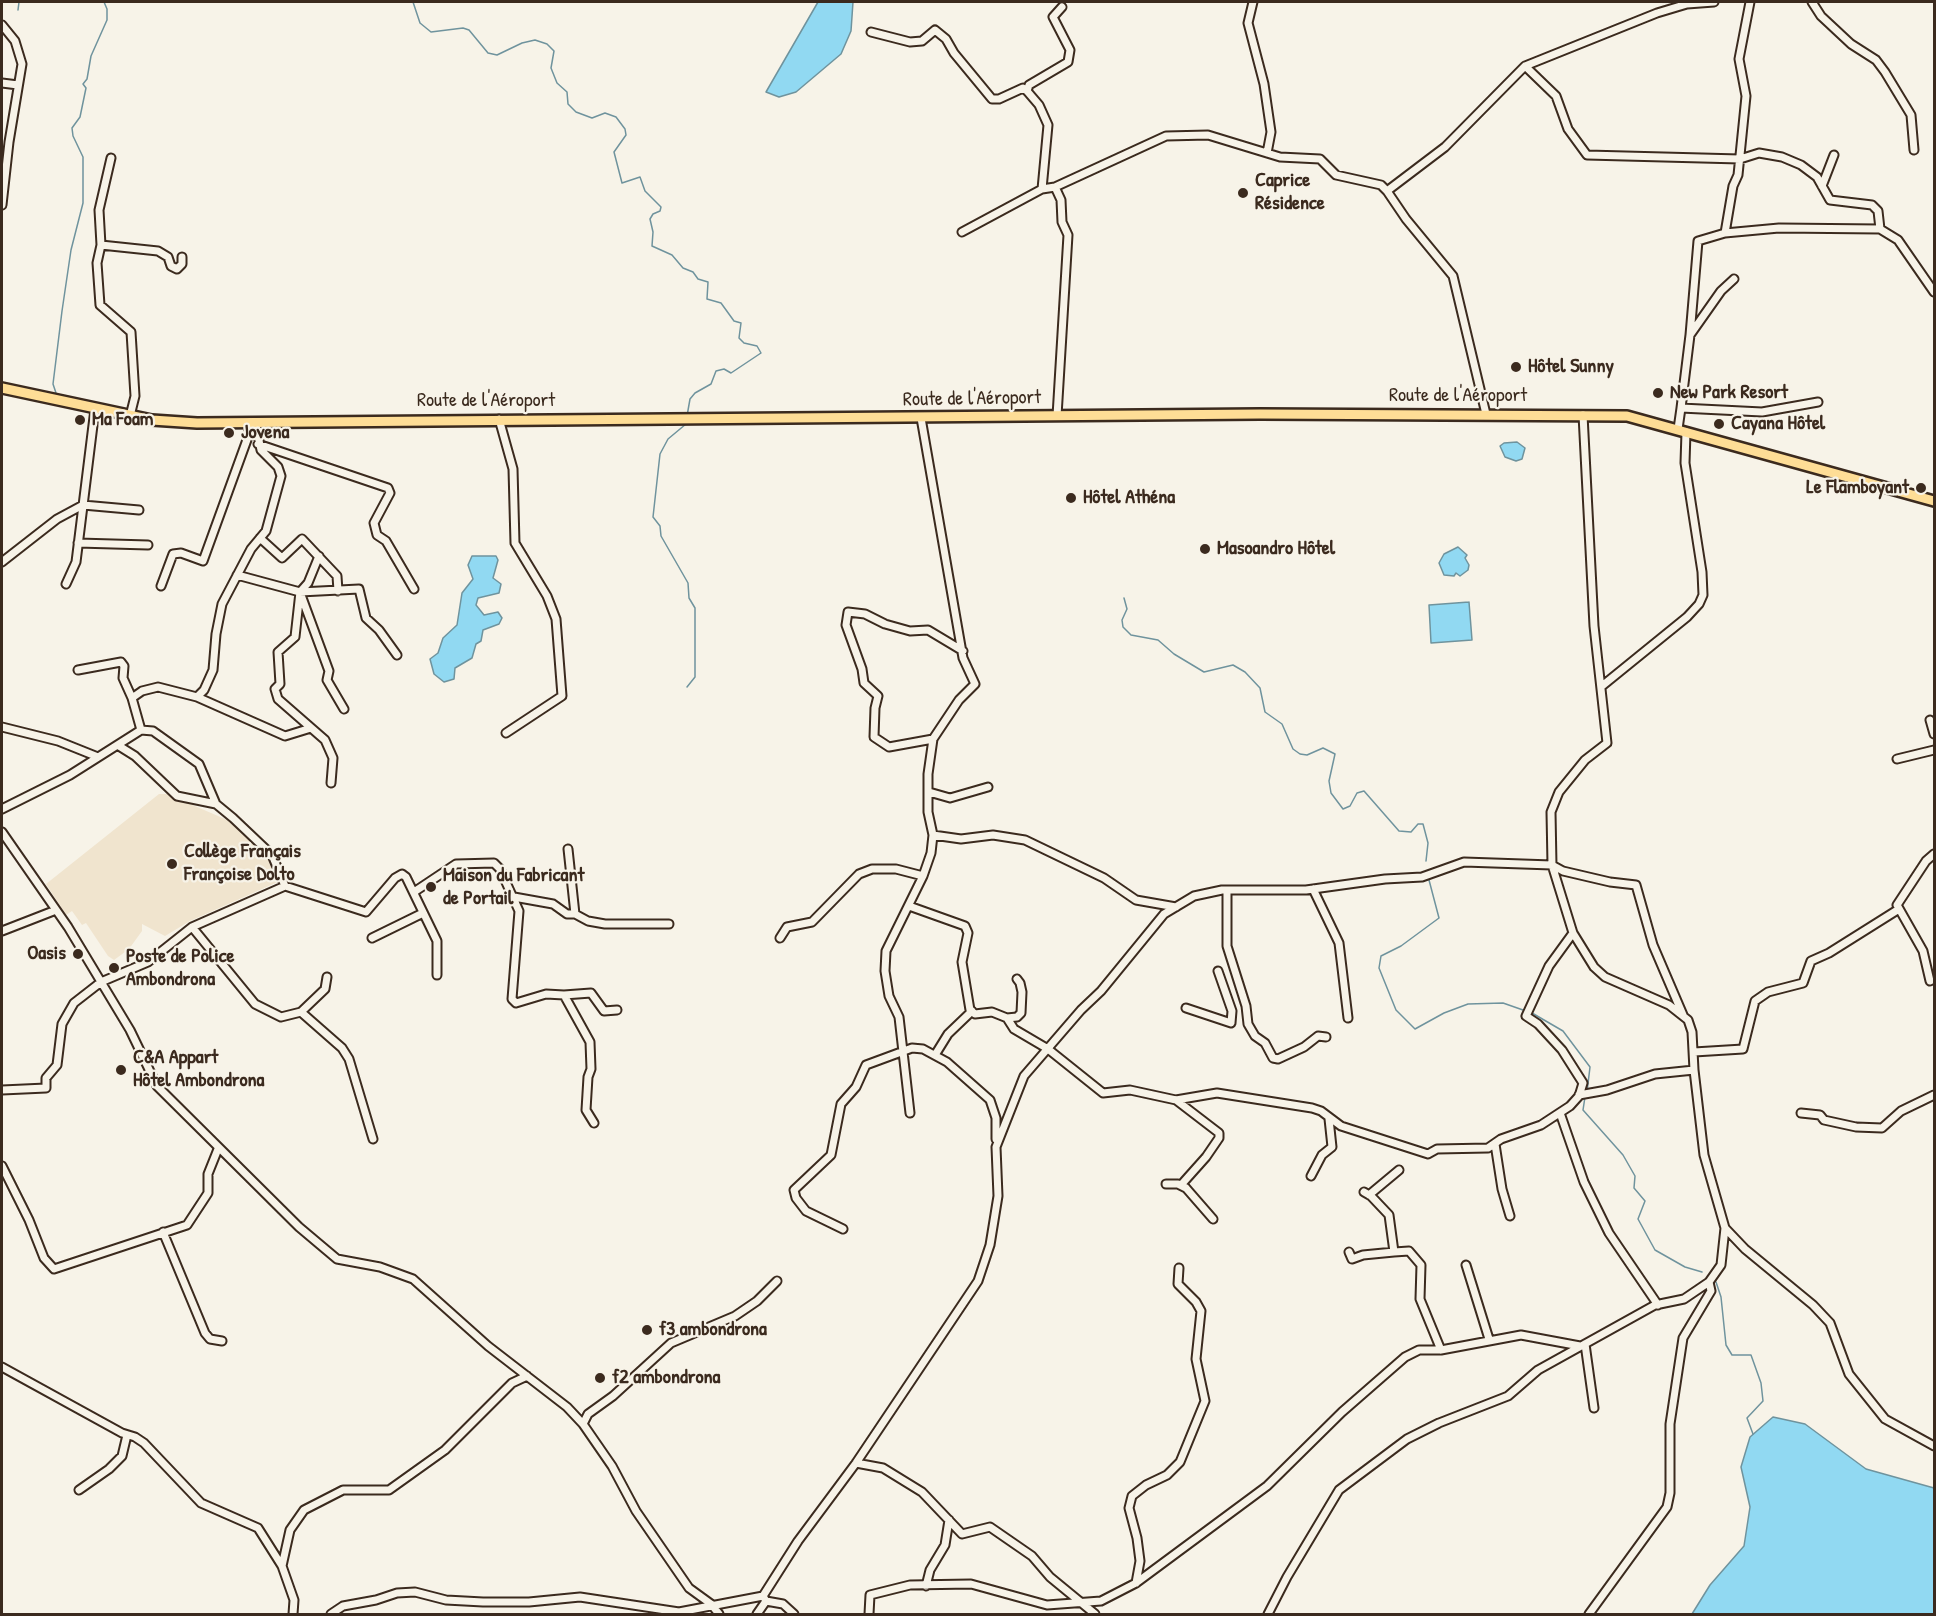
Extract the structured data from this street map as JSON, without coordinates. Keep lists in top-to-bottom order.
{
  "streets": {
    "main road": ["Route de l'Aéroport"]
  },
  "places": [
    "Caprice Résidence",
    "Hôtel Sunny",
    "New Park Resort",
    "Ma Foam",
    "Cayana Hôtel",
    "Jovena",
    "Le Flamboyant",
    "Hôtel Athéna",
    "Masoandro Hôtel",
    "Collège Français Françoise Dolto",
    "Maison du Fabricant de Portail",
    "Oasis",
    "Poste de Police Ambondrona",
    "C&A Appart Hôtel Ambondrona",
    "f3 ambondrona",
    "f2 ambondrona"
  ]
}
